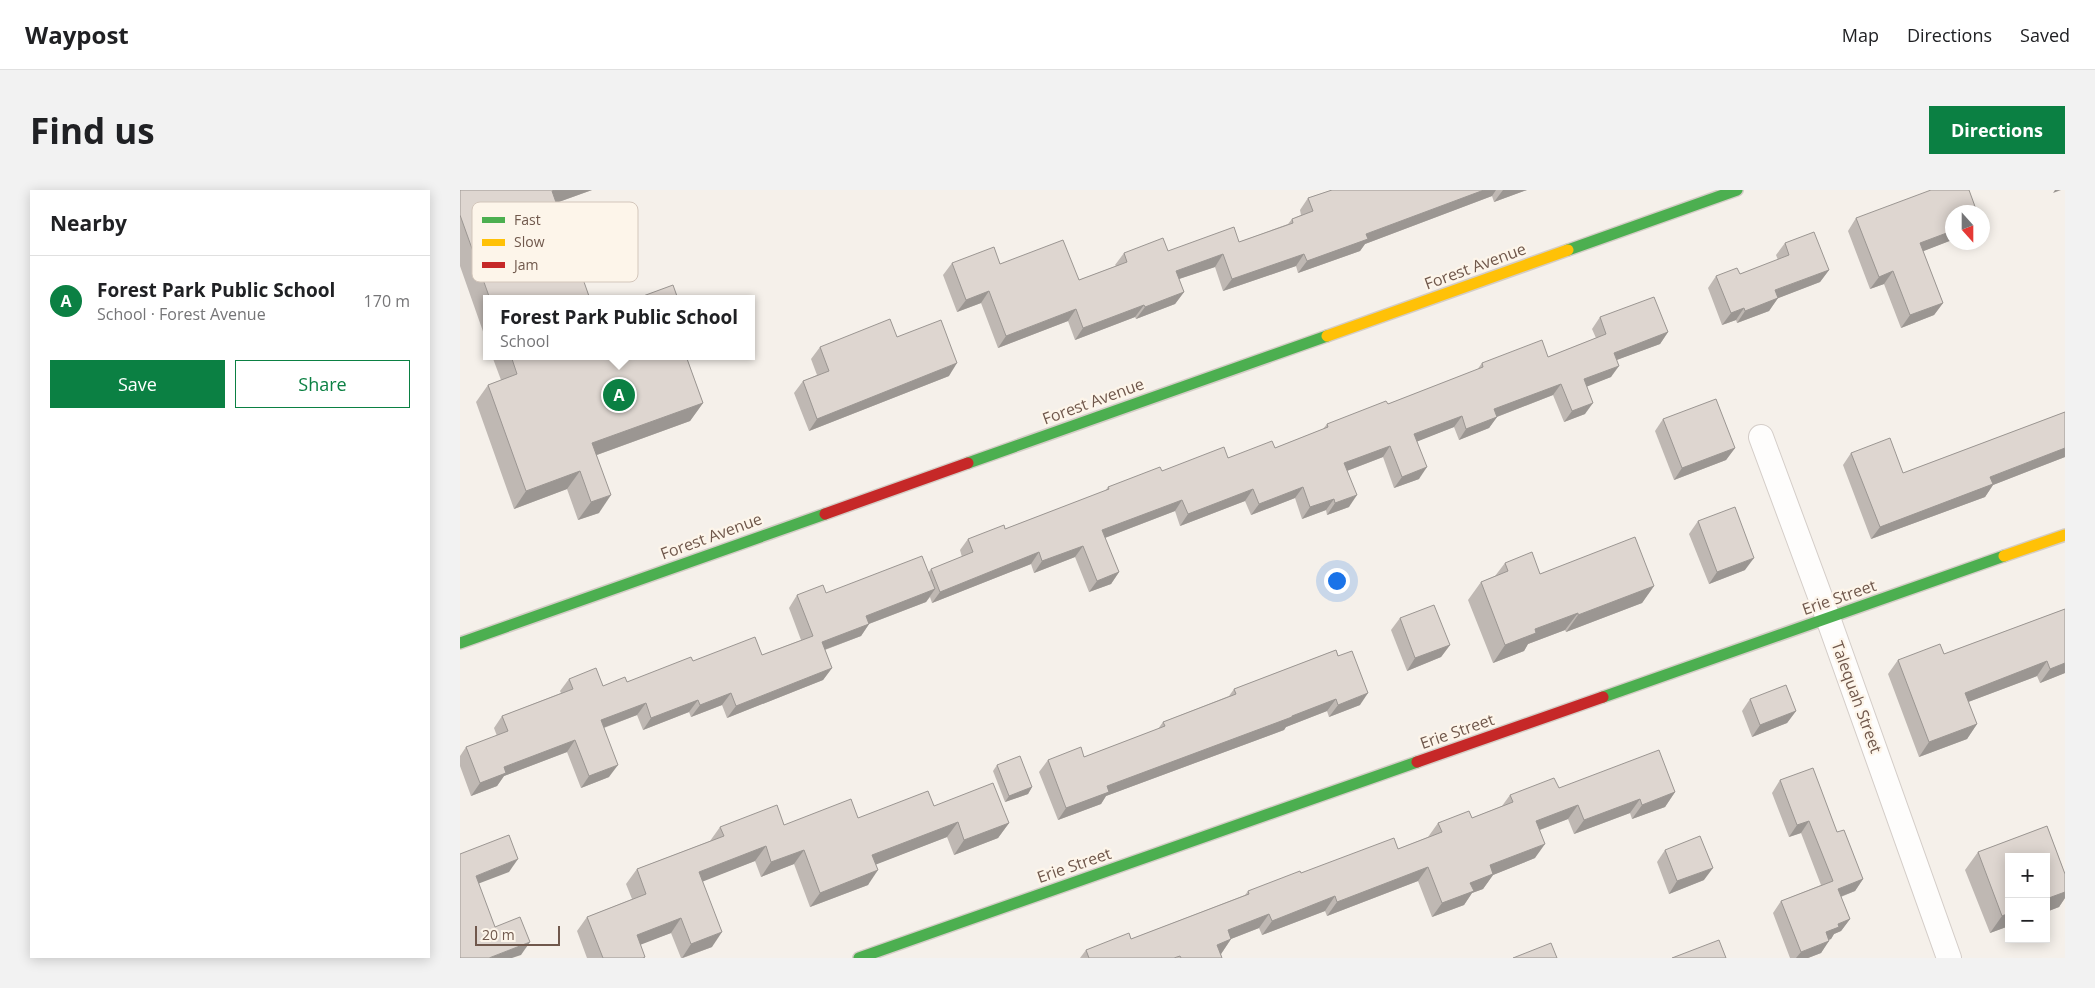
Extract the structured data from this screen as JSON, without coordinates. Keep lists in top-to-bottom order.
{
  "streets": {
    "street": ["Forest Avenue", "Erie Street", "Talequah Street"]
  },
  "crossings": [
    ["Erie Street", "Talequah Street"]
  ],
  "legend": ["Fast", "Slow", "Jam"],
  "scale_bar": "20 m",
  "north": "bottom",
  "page": {
    "header": "Waypost",
    "nav": ["Map", "Directions", "Saved"],
    "buttons": [
      "Directions",
      ["Save", "Share"]
    ],
    "title": "Find us",
    "heading": "Nearby",
    "list": [
      {
        "mark": "A",
        "name": "Forest Park Public School",
        "note": "School · Forest Avenue",
        "value": "170 m"
      }
    ],
    "popup": ["Forest Park Public School", "School"],
    "pins": "A",
    "map_buttons": ["+", "−"],
    "scale": "20 m"
  }
}
